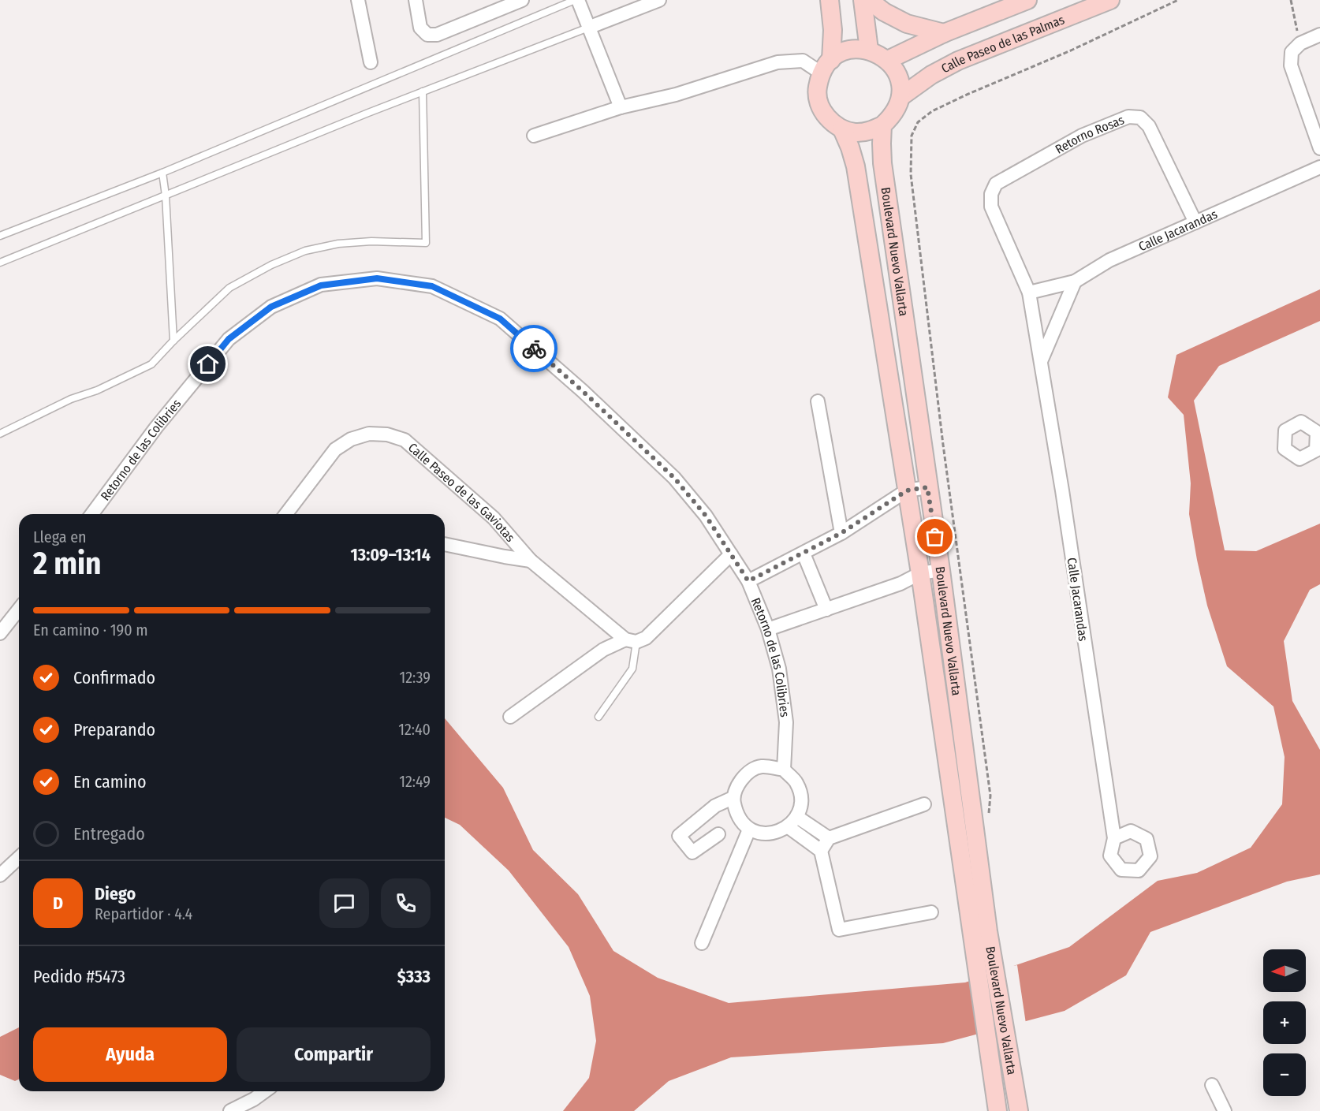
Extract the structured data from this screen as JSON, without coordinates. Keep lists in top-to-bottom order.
{
  "streets": {
    "main road": ["Calle Paseo de las Palmas", "Boulevard Nuevo Vallarta"],
    "street": [
      "Retorno Rosas",
      "Calle Jacarandas",
      "Retorno de las Colibries",
      "Calle Paseo de las Gaviotas"
    ]
  },
  "crossings": [
    ["Calle Paseo de las Palmas", "Boulevard Nuevo Vallarta"],
    ["Retorno Rosas", "Calle Jacarandas"]
  ],
  "north": "left",
  "page": {
    "heading": ["2 min", "Llega en", "13:09–13:14"],
    "panel": [
      "Diego",
      "Repartidor · 4.4",
      "Pedido #5473",
      "$333"
    ],
    "bar": "En camino · 190 m",
    "list": [
      ["Confirmado", "12:39"],
      ["Preparando", "12:40"],
      ["En camino", "12:49"],
      "Entregado"
    ],
    "round": "D",
    "map_buttons": ["+", "−"],
    "buttons": ["Ayuda", "Compartir"]
  }
}
